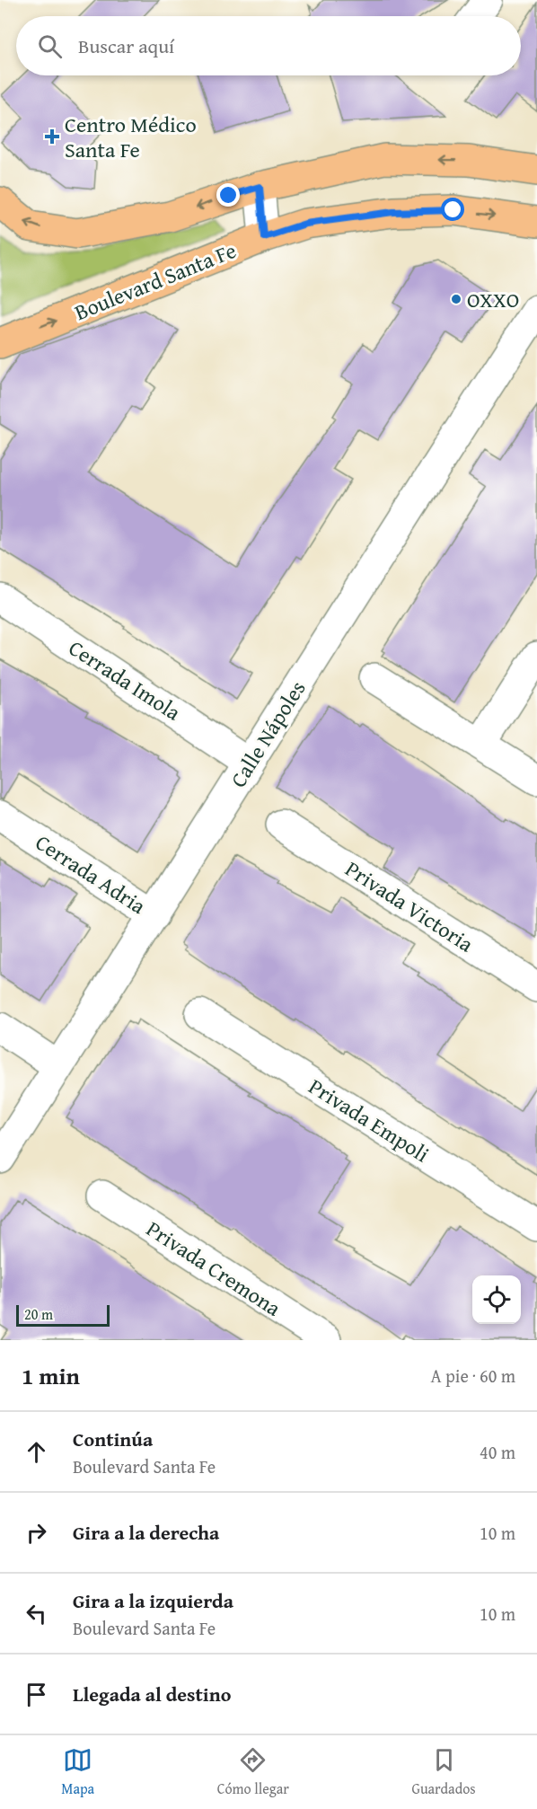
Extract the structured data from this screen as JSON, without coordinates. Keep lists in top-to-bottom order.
{
  "streets": {
    "main road": ["Boulevard Santa Fe"],
    "street": [
      "Cerrada Imola",
      "Calle Nápoles",
      "Cerrada Adria",
      "Privada Victoria",
      "Privada Empoli",
      "Privada Cremona"
    ]
  },
  "crossings": [
    ["Cerrada Imola", "Calle Nápoles"],
    ["Calle Nápoles", "Cerrada Adria"]
  ],
  "places": {
    "health": ["Centro Médico Santa Fe"],
    "other": ["OXXO"]
  },
  "scale_bar": "20 m",
  "page": {
    "search": "Buscar aquí",
    "scale": "20 m",
    "heading": ["1 min", "A pie · 60 m"],
    "list": [
      ["Continúa", "Boulevard Santa Fe", "40 m"],
      ["Gira a la derecha", "10 m"],
      ["Gira a la izquierda", "Boulevard Santa Fe", "10 m"],
      "Llegada al destino"
    ],
    "nav": ["Mapa", "Cómo llegar", "Guardados"]
  }
}
